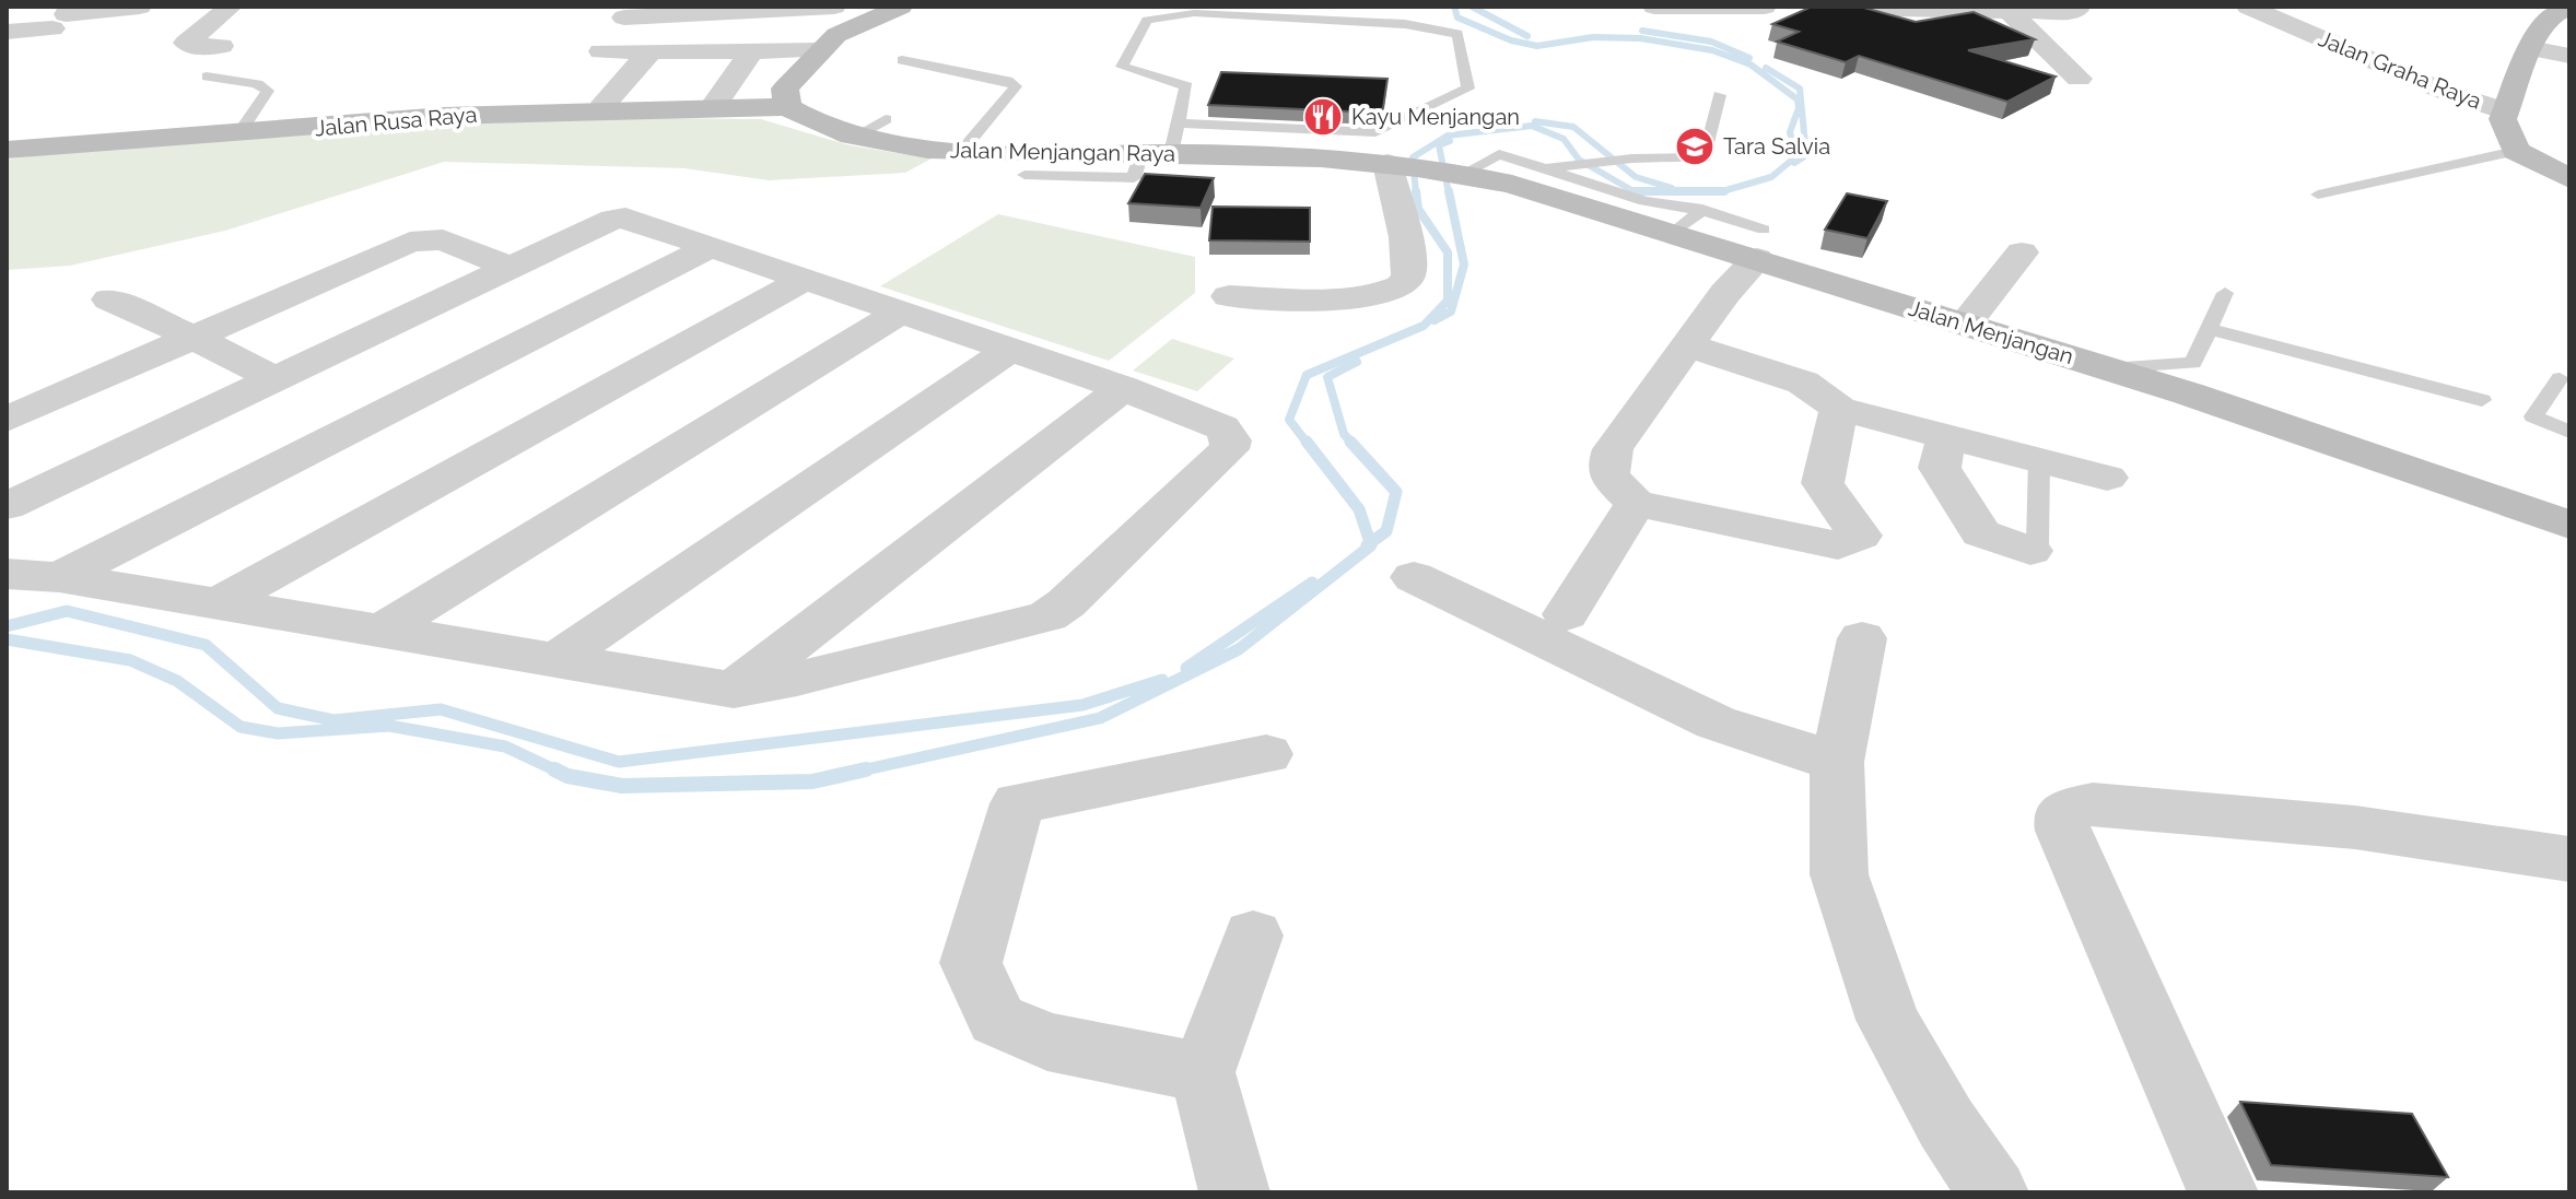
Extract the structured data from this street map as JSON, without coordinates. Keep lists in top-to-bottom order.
{
  "streets": {
    "main road": ["Jalan Rusa Raya", "Jalan Menjangan Raya", "Jalan Menjangan"],
    "street": ["Jalan Graha Raya"]
  },
  "crossings": [
    ["Jalan Rusa Raya", "Jalan Menjangan Raya"],
    ["Jalan Menjangan Raya", "Jalan Menjangan"]
  ],
  "places": {
    "restaurant": ["Kayu Menjangan"],
    "school or university": ["Tara Salvia"]
  }
}
